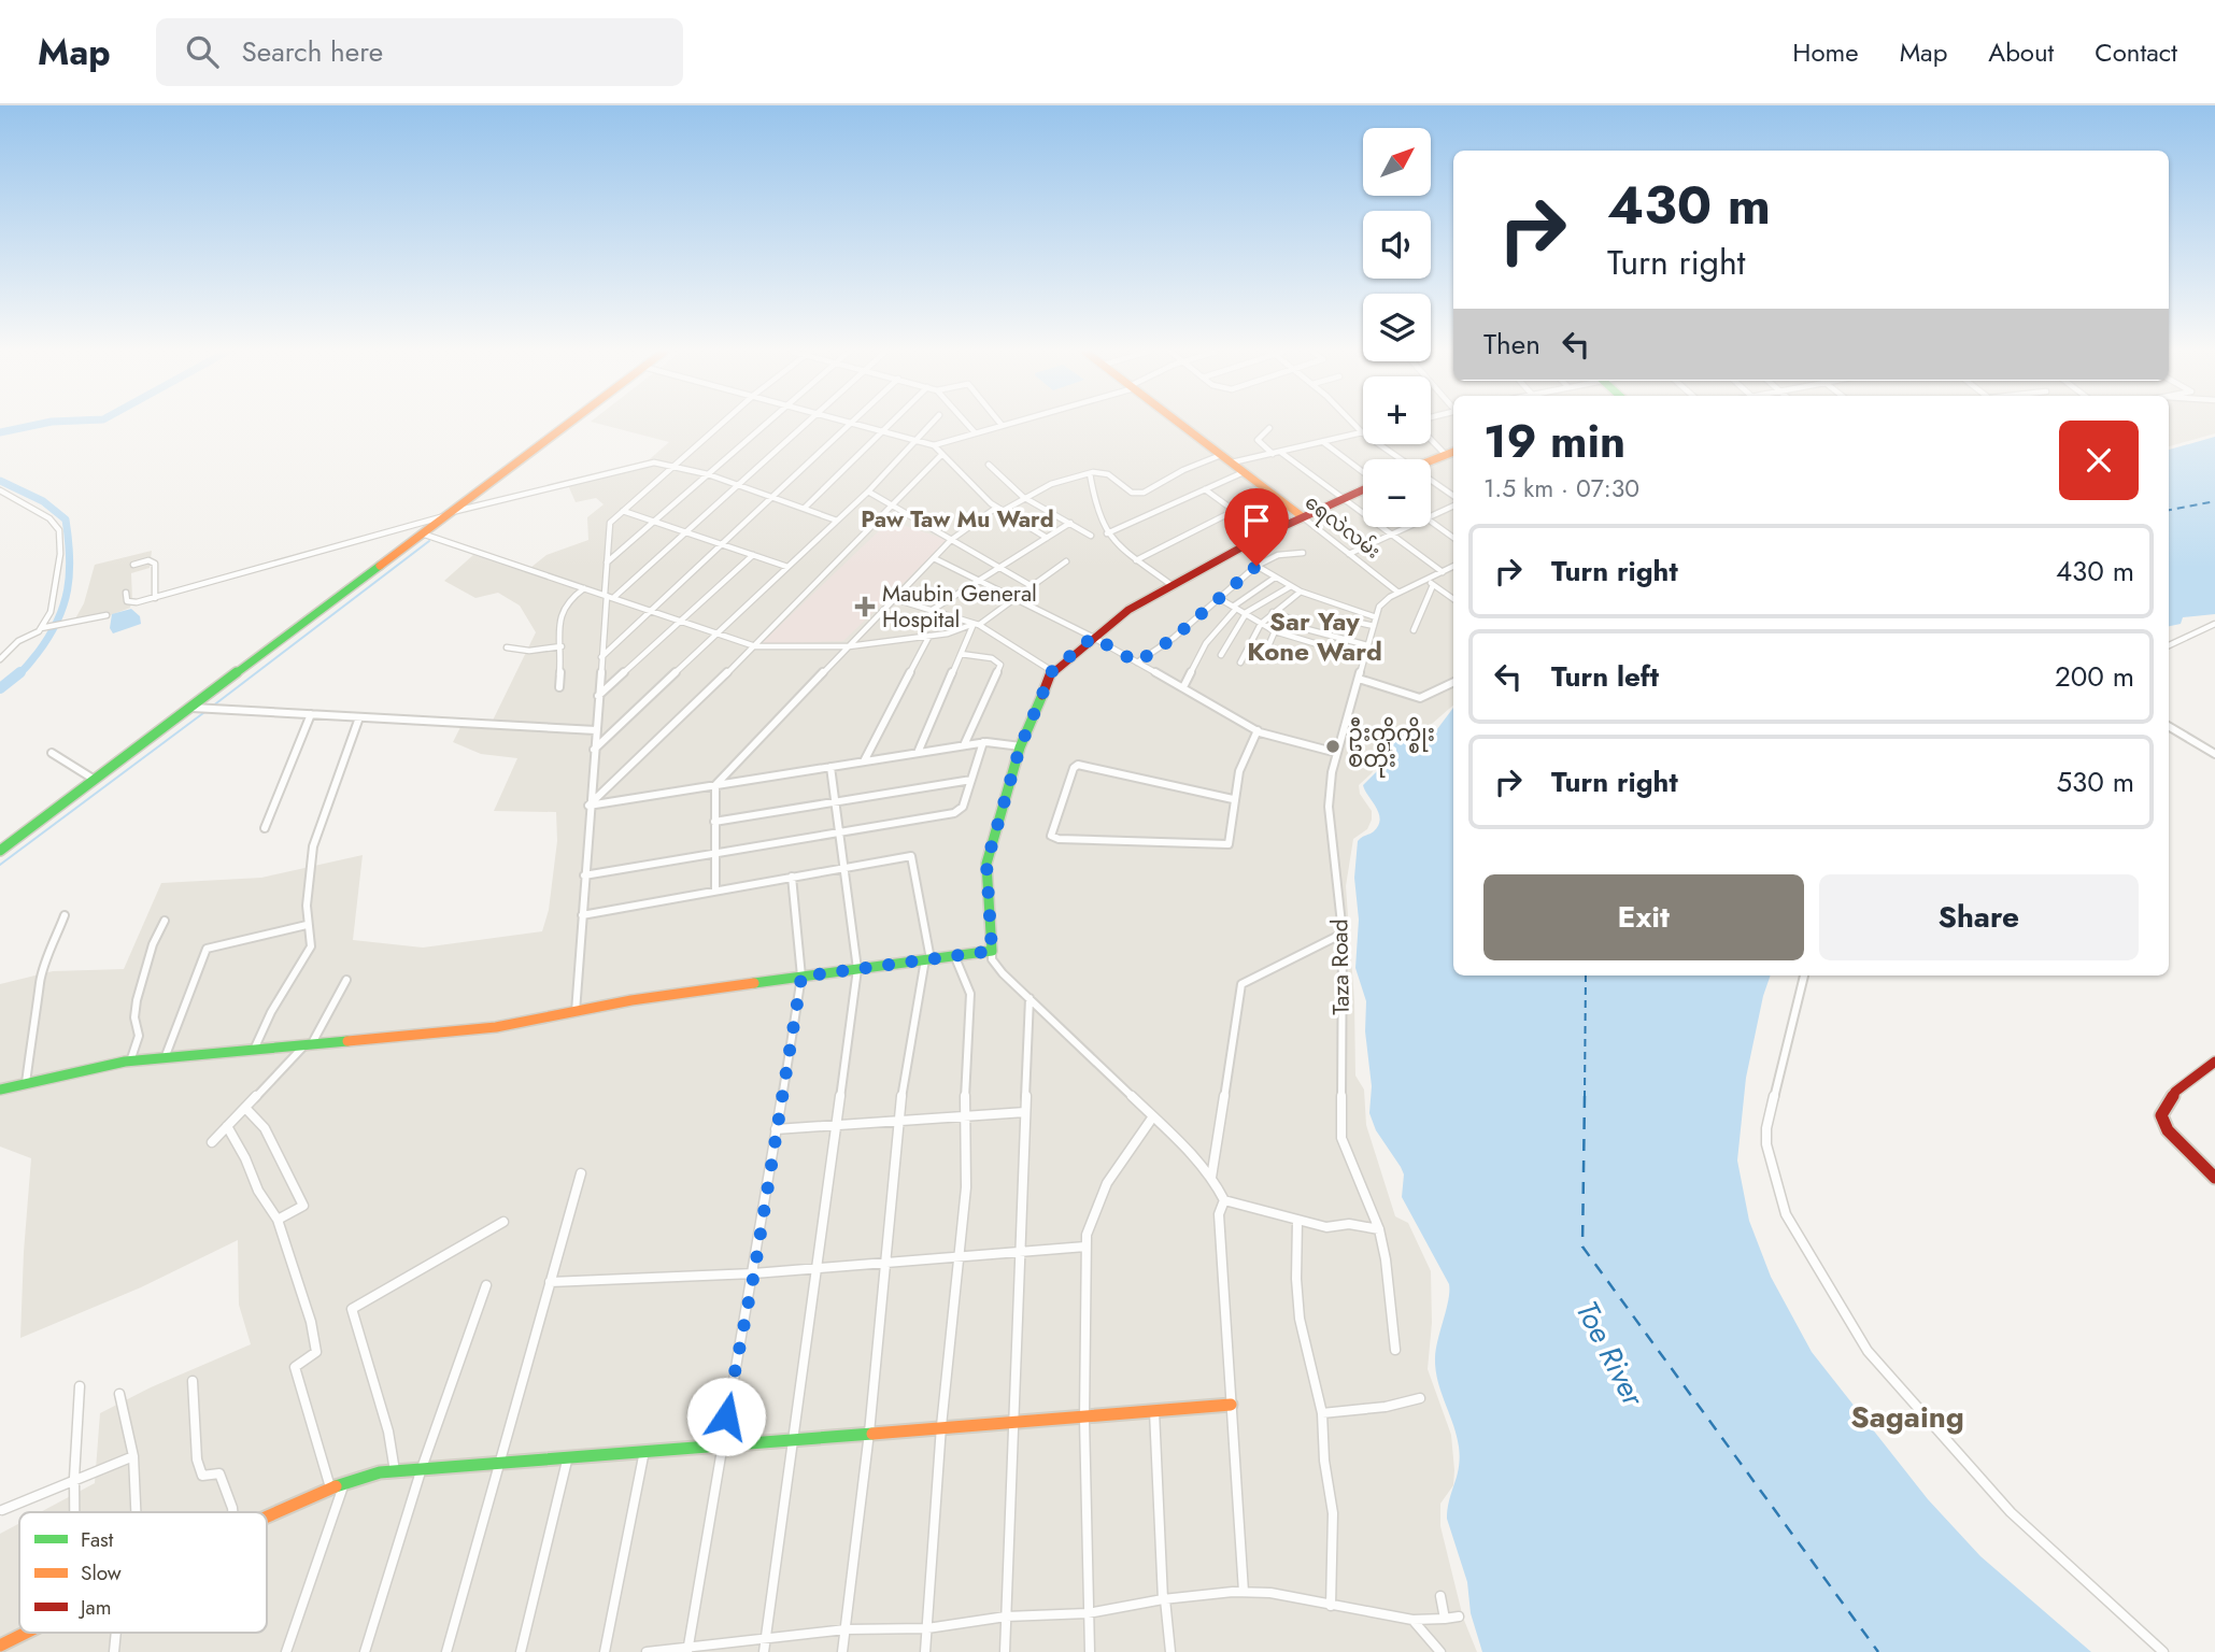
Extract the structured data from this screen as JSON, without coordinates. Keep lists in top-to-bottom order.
{
  "streets": {
    "street": ["ရေလဲလမ်း", "Taza Road"]
  },
  "crossings": [
    ["ရေလဲလမ်း", "Taza Road"]
  ],
  "districts": ["Paw Taw Mu Ward", "Sar Yay Kone Ward", "Sagaing"],
  "water": ["Toe River"],
  "places": {
    "health": ["Maubin General Hospital"],
    "other": ["ဦးတိုက္စိုး စတိုး"]
  },
  "legend": ["Fast", "Slow", "Jam"],
  "north": "top right",
  "page": {
    "header": "Map",
    "search": "Search here",
    "nav": [
      "Home",
      "Map",
      "About",
      "Contact"
    ],
    "map_buttons": ["+", "−"],
    "turn": ["430 m", "Turn right"],
    "then": "Then",
    "heading": ["19 min", "1.5 km · 07:30"],
    "list": [
      {
        "name": "Turn right",
        "value": "430 m"
      },
      {
        "name": "Turn left",
        "value": "200 m"
      },
      {
        "name": "Turn right",
        "value": "530 m"
      }
    ],
    "buttons": ["Exit", "Share"]
  }
}
